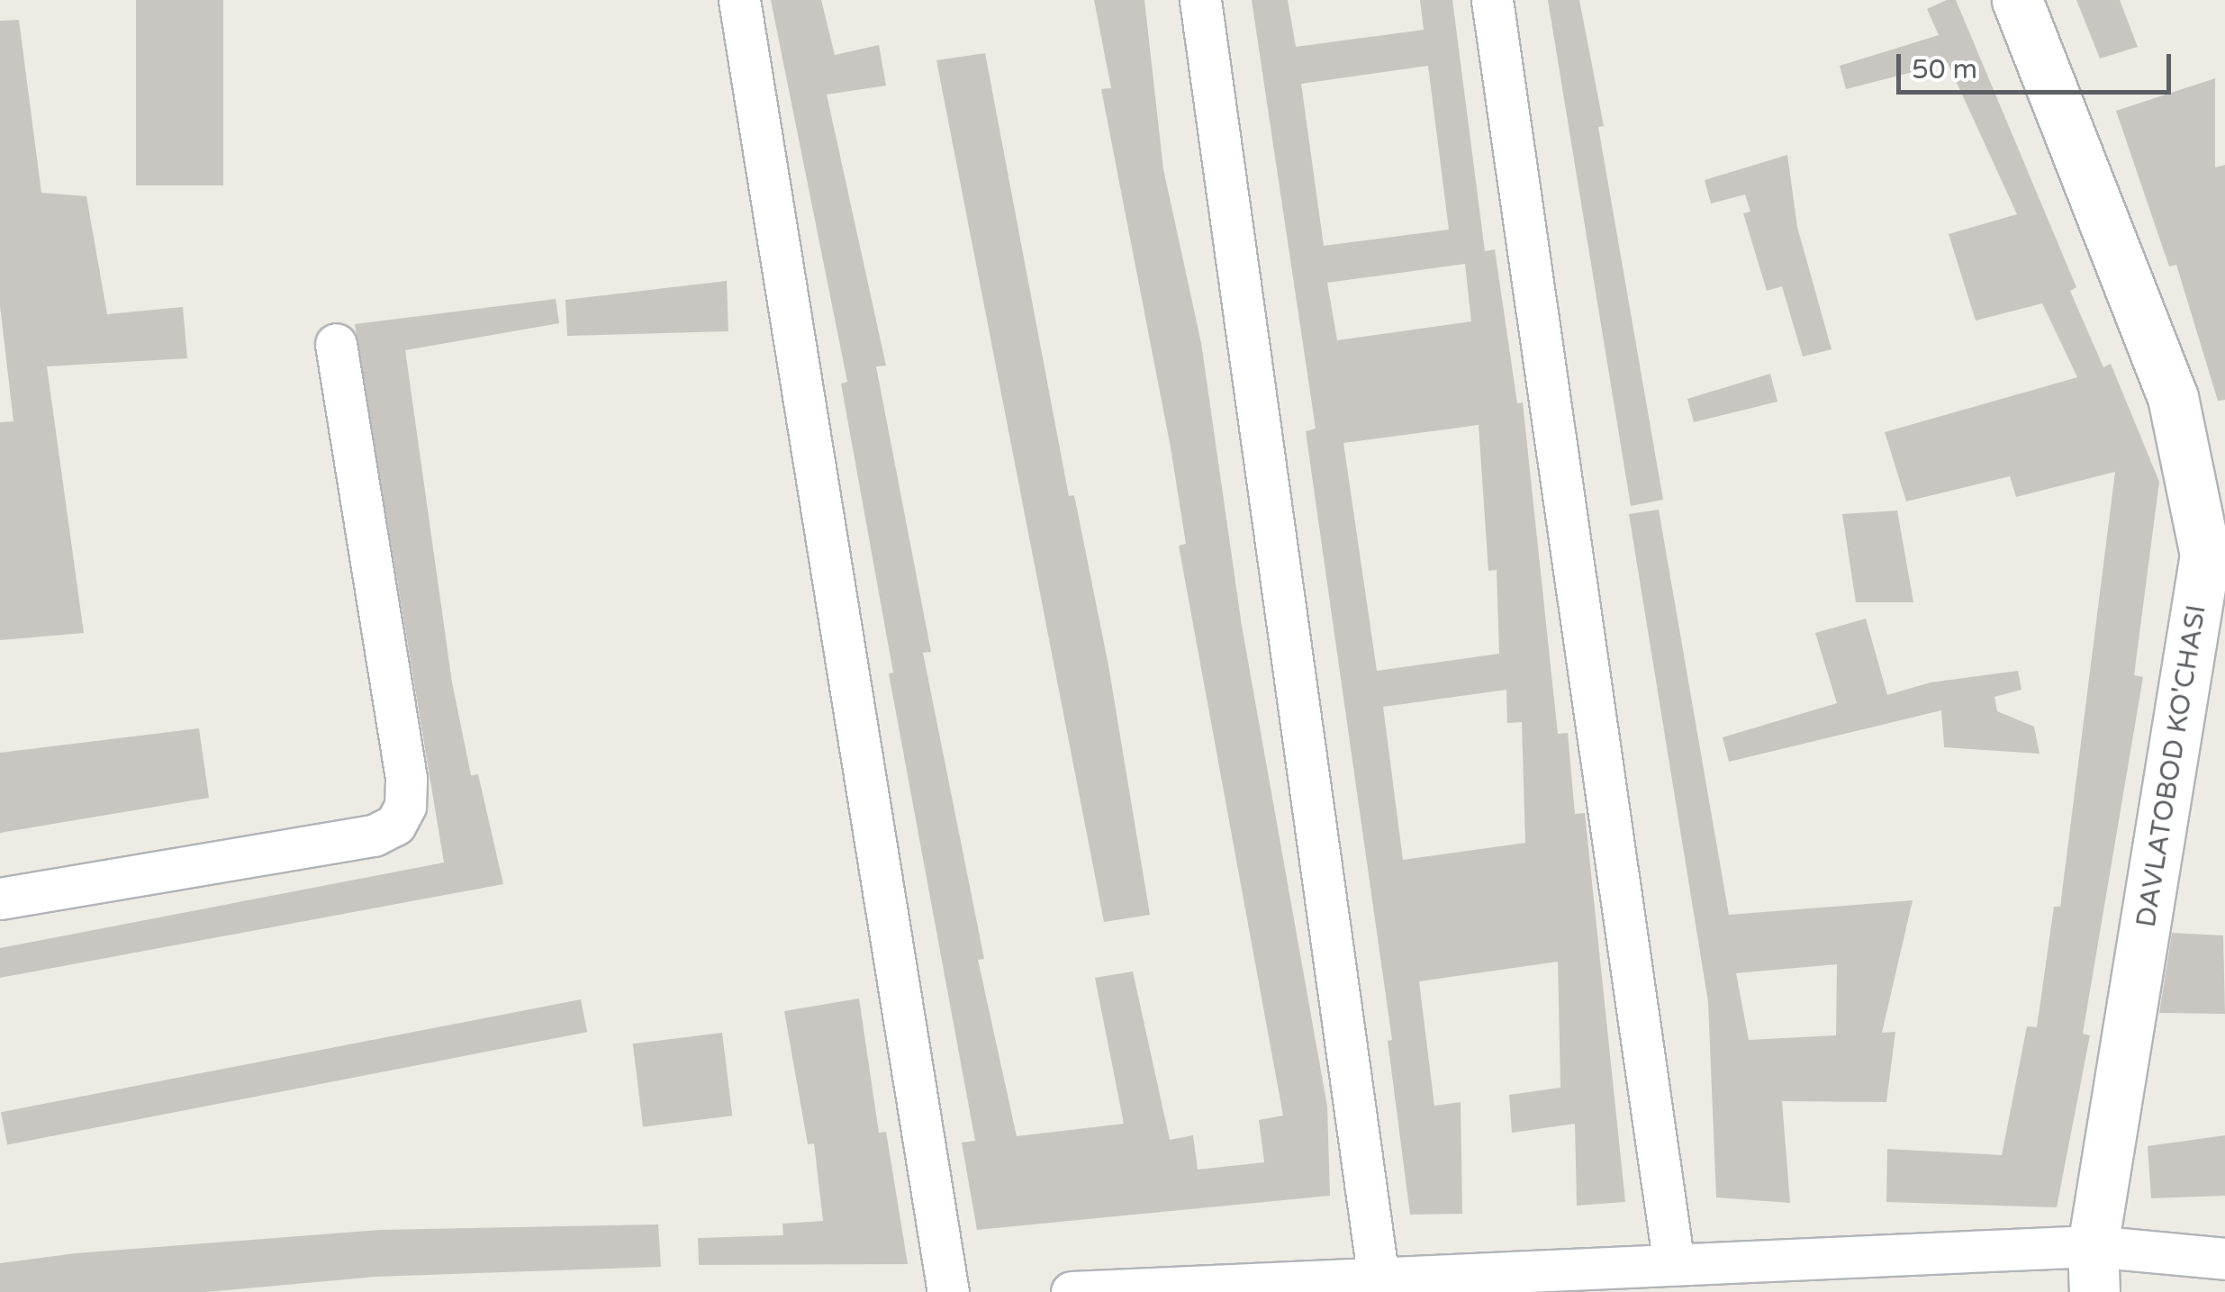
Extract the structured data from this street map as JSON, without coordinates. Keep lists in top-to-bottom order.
{
  "streets": {
    "street": ["DAVLATOBOD KO'CHASI"]
  },
  "scale_bar": "50 m"
}
